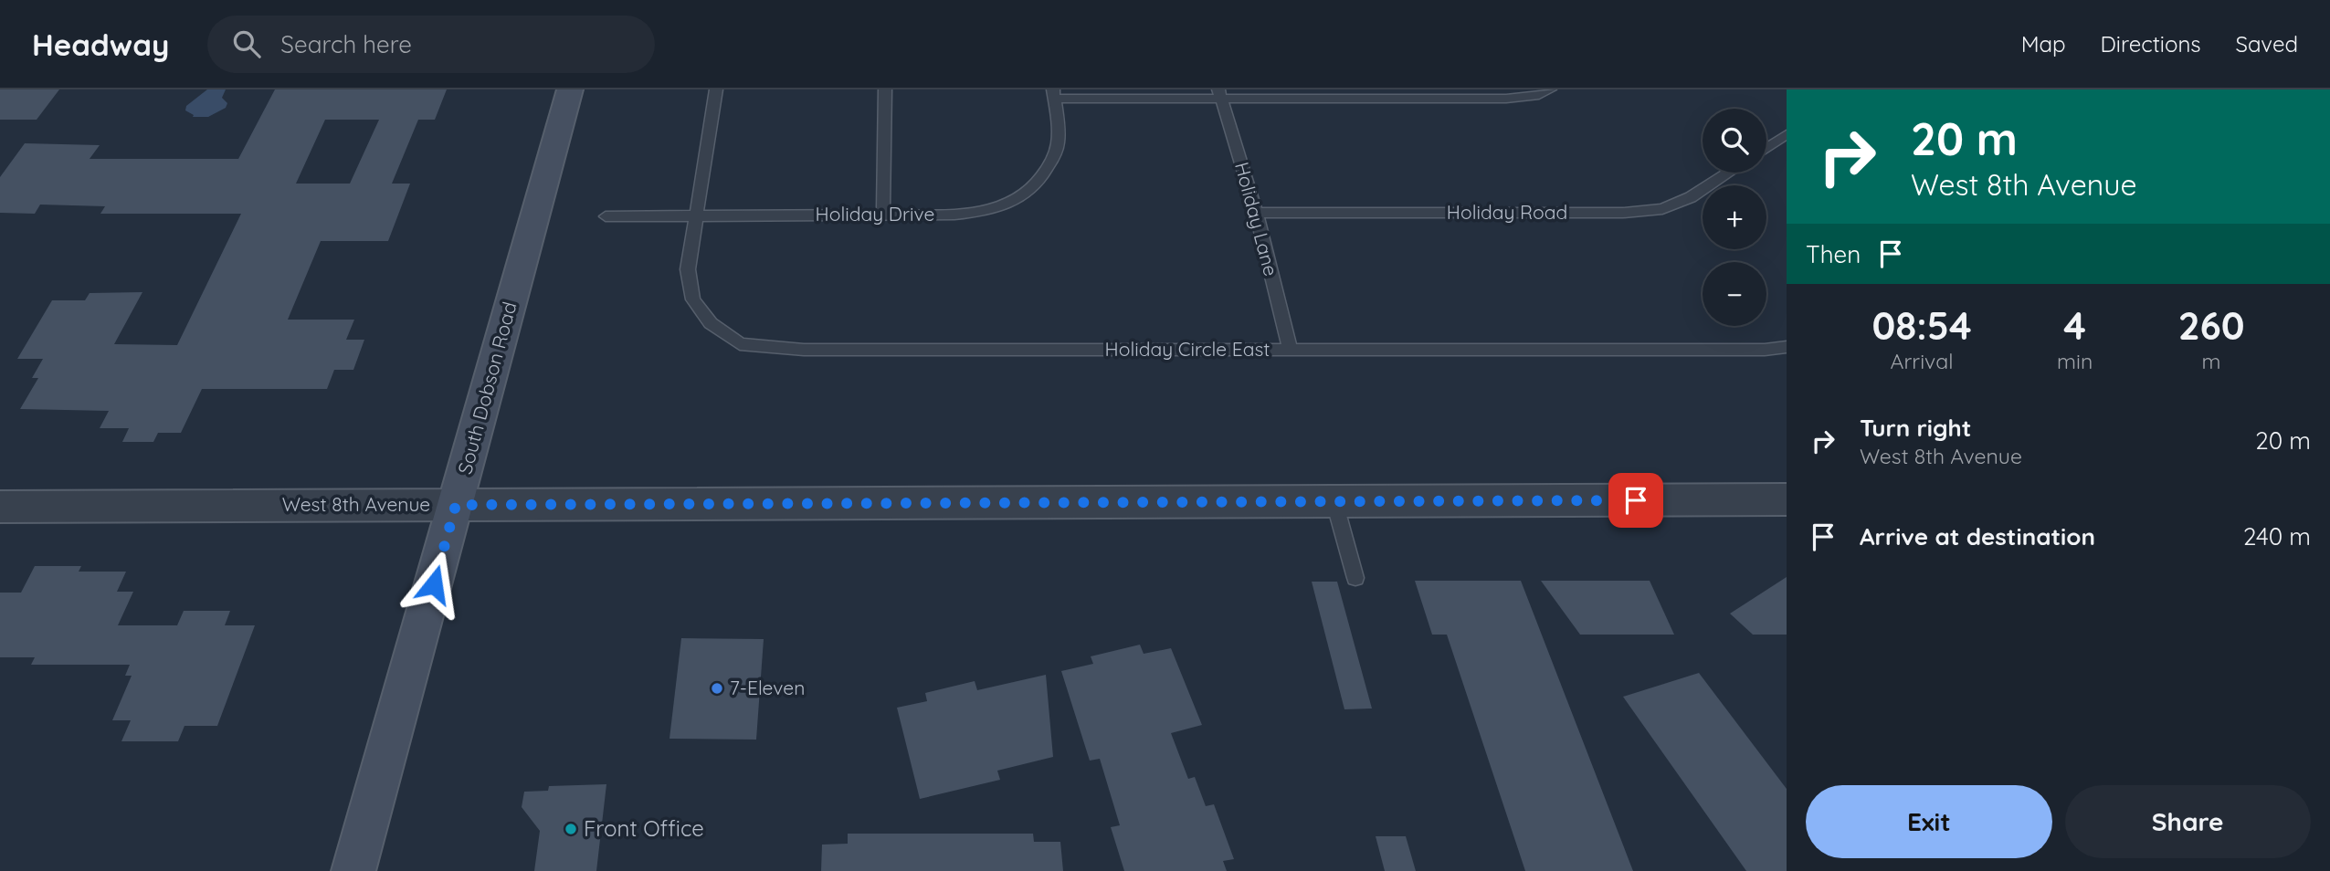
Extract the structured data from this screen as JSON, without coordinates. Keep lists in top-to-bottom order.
{
  "streets": {
    "main road": ["South Dobson Road"],
    "street": ["West 8th Avenue"],
    "lane": [
      "Holiday Road",
      "Holiday Drive",
      "Holiday Lane",
      "Holiday Circle East"
    ]
  },
  "crossings": [
    ["Holiday Road", "Holiday Lane"],
    ["Holiday Drive", "Holiday Circle East"],
    ["Holiday Lane", "Holiday Circle East"],
    ["South Dobson Road", "West 8th Avenue"]
  ],
  "places": ["7-Eleven", "Front Office"],
  "page": {
    "header": "Headway",
    "search": "Search here",
    "nav": ["Map", "Directions", "Saved"],
    "turn": ["20 m", "West 8th Avenue"],
    "map_buttons": ["+", "−"],
    "then": "Then",
    "eta": [
      "08:54",
      "Arrival",
      "4",
      "min",
      "260",
      "m"
    ],
    "list": [
      {
        "name": "Turn right",
        "note": "West 8th Avenue",
        "value": "20 m"
      },
      {
        "name": "Arrive at destination",
        "value": "240 m"
      }
    ],
    "buttons": ["Exit", "Share"]
  }
}
